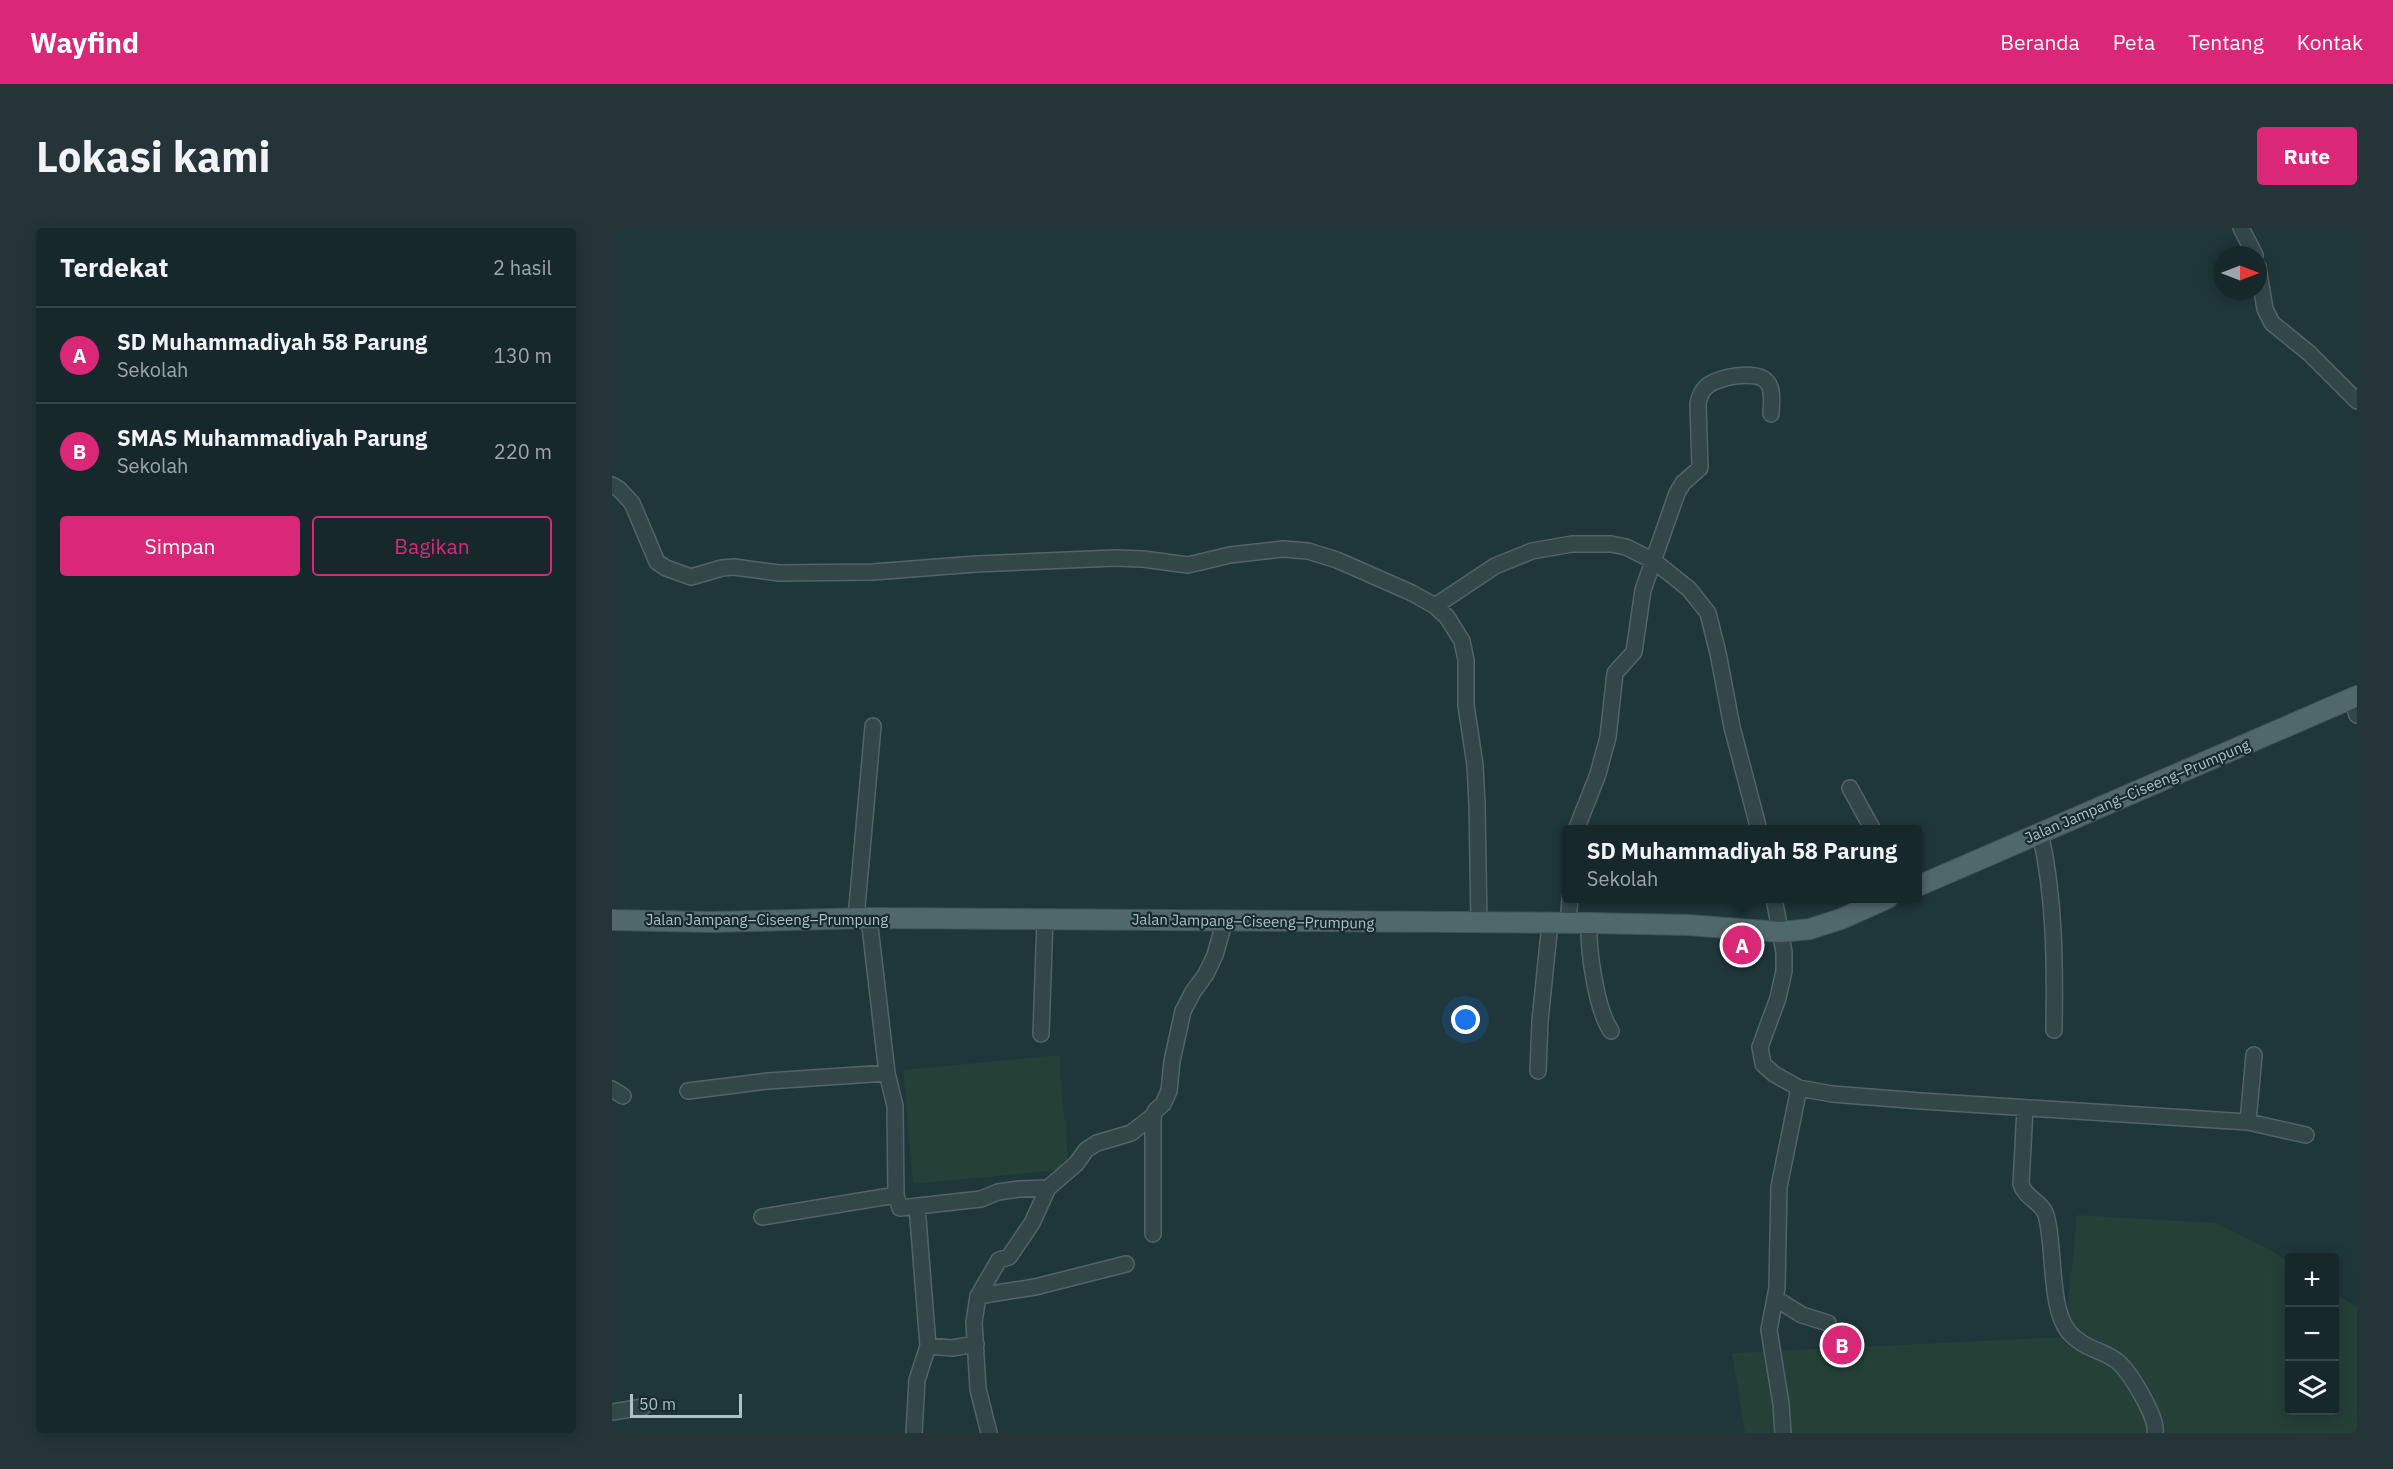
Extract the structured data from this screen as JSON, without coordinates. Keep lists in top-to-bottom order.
{
  "streets": {
    "main road": ["Jalan Jampang–Ciseeng–Prumpung"]
  },
  "scale_bar": "50 m",
  "north": "right",
  "page": {
    "header": "Wayfind",
    "nav": [
      "Beranda",
      "Peta",
      "Tentang",
      "Kontak"
    ],
    "buttons": [
      "Rute",
      ["Simpan", "Bagikan"]
    ],
    "title": "Lokasi kami",
    "heading": ["Terdekat", "2 hasil"],
    "list": [
      {
        "mark": "A",
        "name": "SD Muhammadiyah 58 Parung",
        "note": "Sekolah",
        "value": "130 m"
      },
      {
        "mark": "B",
        "name": "SMAS Muhammadiyah Parung",
        "note": "Sekolah",
        "value": "220 m"
      }
    ],
    "popup": ["SD Muhammadiyah 58 Parung", "Sekolah"],
    "pins": ["A", "B"],
    "map_buttons": ["+", "−"],
    "scale": "50 m"
  }
}
